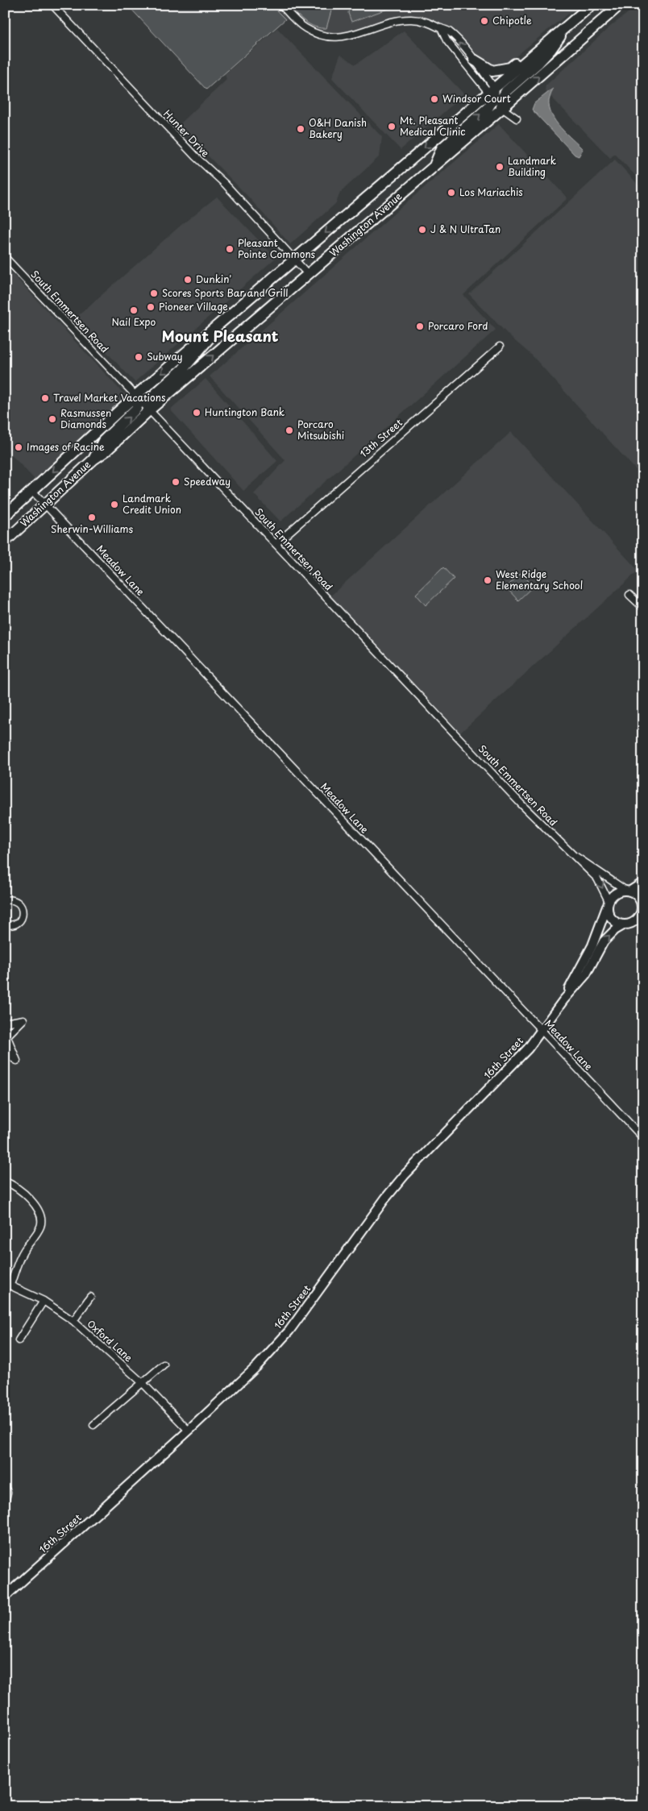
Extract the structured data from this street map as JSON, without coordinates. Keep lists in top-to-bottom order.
{
  "streets": {
    "main road": ["Washington Avenue"],
    "street": [
      "Hunter Drive",
      "South Emmertsen Road",
      "13th Street",
      "Meadow Lane",
      "16th Street",
      "Oxford Lane"
    ]
  },
  "crossings": [
    ["Hunter Drive", "Washington Avenue"],
    ["Washington Avenue", "South Emmertsen Road"],
    ["Washington Avenue", "Meadow Lane"],
    ["South Emmertsen Road", "13th Street"],
    ["South Emmertsen Road", "16th Street"],
    ["Meadow Lane", "16th Street"],
    ["16th Street", "Oxford Lane"]
  ],
  "districts": ["Mount Pleasant"],
  "places": [
    "Chipotle",
    "Windsor Court",
    "Mt. Pleasant Medical Clinic",
    "O&H Danish Bakery",
    "Landmark Building",
    "Los Mariachis",
    "J & N UltraTan",
    "Pleasant Pointe Commons",
    "Dunkin'",
    "Scores Sports Bar and Grill",
    "Pioneer Village",
    "Nail Expo",
    "Porcaro Ford",
    "Subway",
    "Travel Market Vacations",
    "Huntington Bank",
    "Rasmussen Diamonds",
    "Porcaro Mitsubishi",
    "Images of Racine",
    "Speedway",
    "Landmark Credit Union",
    "Sherwin-Williams",
    "West Ridge Elementary School"
  ]
}
